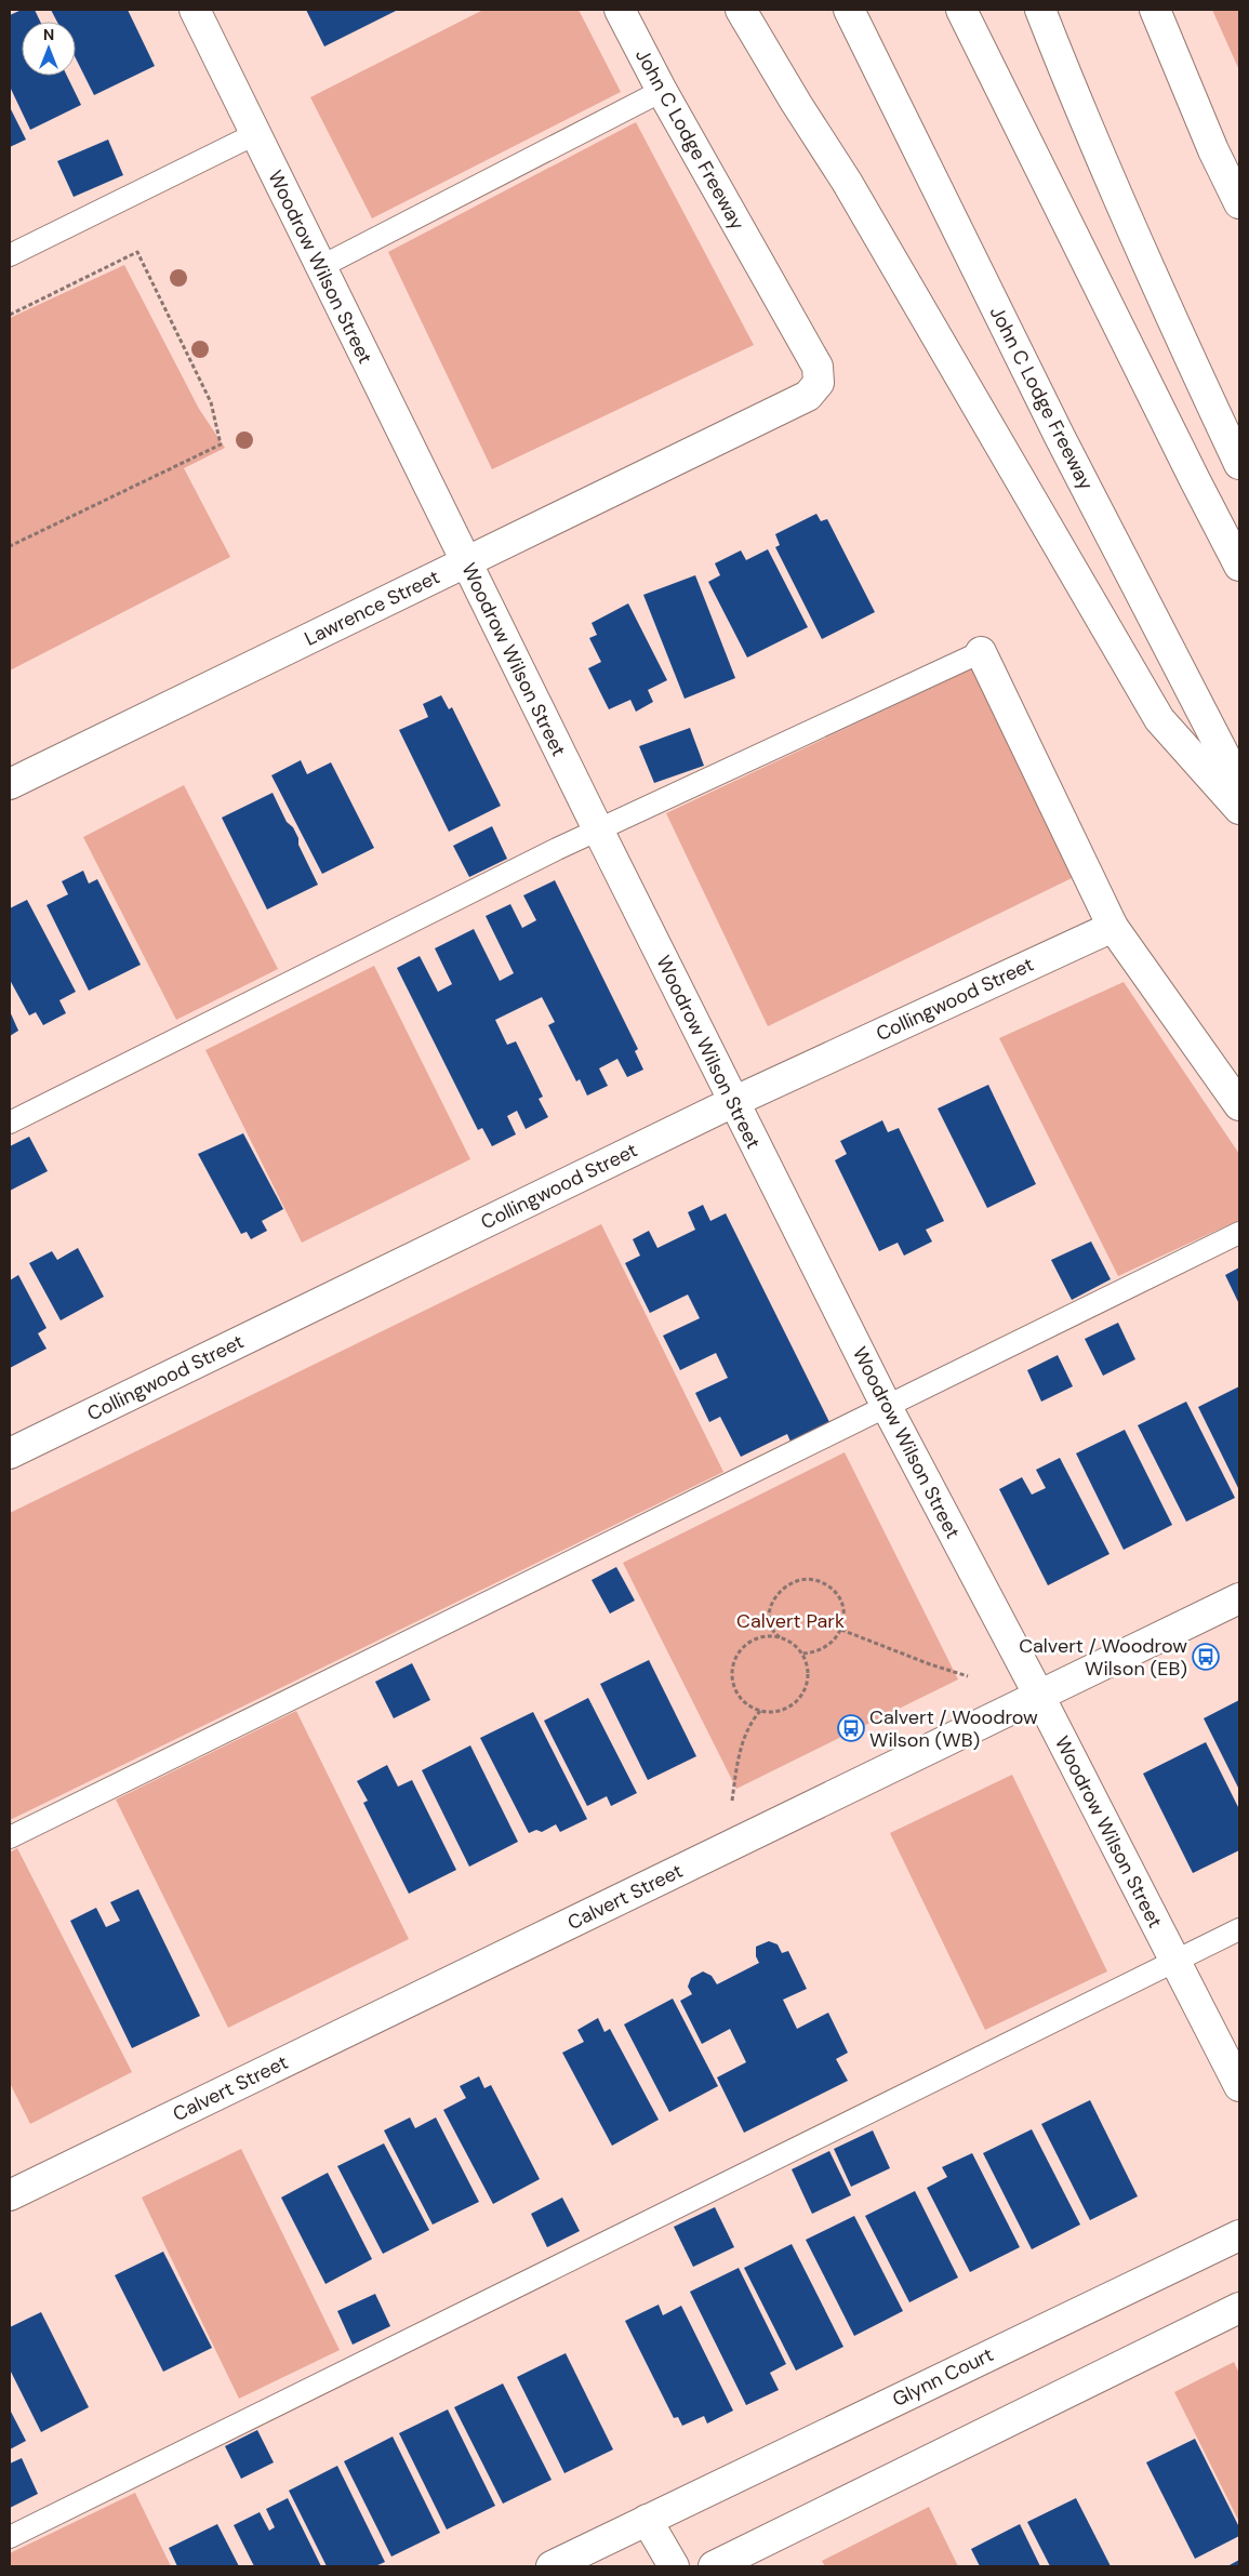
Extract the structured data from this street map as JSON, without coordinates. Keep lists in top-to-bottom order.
{
  "streets": {
    "main road": [
      "John C Lodge Freeway",
      "Woodrow Wilson Street",
      "Lawrence Street",
      "Collingwood Street",
      "Calvert Street",
      "Glynn Court"
    ]
  },
  "crossings": [
    ["John C Lodge Freeway", "Lawrence Street"],
    ["Woodrow Wilson Street", "Lawrence Street"],
    ["Woodrow Wilson Street", "Collingwood Street"],
    ["Woodrow Wilson Street", "Calvert Street"]
  ],
  "parks": ["Calvert Park"],
  "places": {
    "bus stop": ["Calvert / Woodrow Wilson (EB)", "Calvert / Woodrow Wilson (WB)"]
  },
  "north": "top"
}
